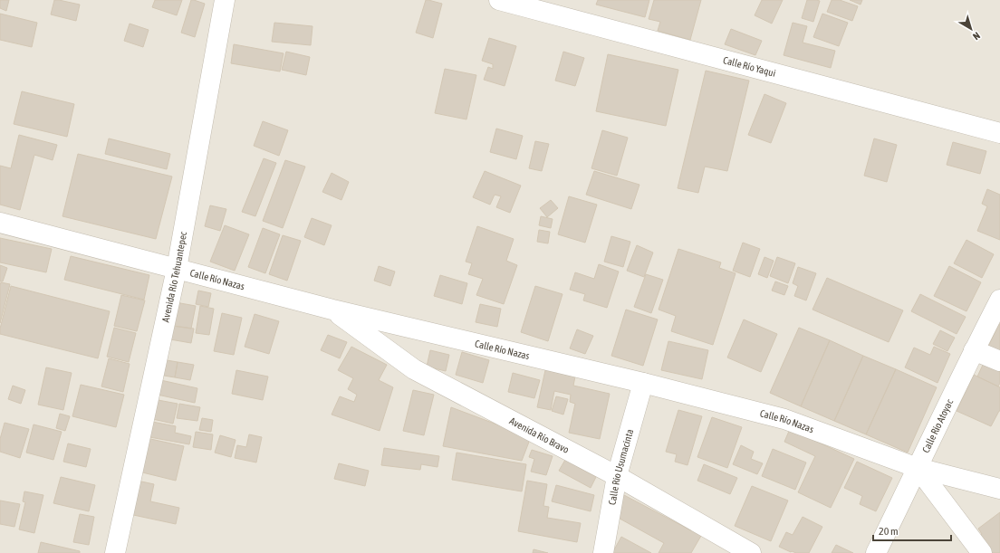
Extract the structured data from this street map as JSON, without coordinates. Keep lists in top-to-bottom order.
{
  "streets": {
    "street": [
      "Calle Río Yaqui",
      "Avenida Río Tehuantepec",
      "Calle Río Nazas",
      "Calle Río Atoyac",
      "Avenida Río Bravo",
      "Calle Río Usumacinta"
    ]
  },
  "crossings": [
    ["Avenida Río Tehuantepec", "Calle Río Nazas"],
    ["Calle Río Nazas", "Calle Río Atoyac"],
    ["Calle Río Nazas", "Avenida Río Bravo"],
    ["Calle Río Nazas", "Calle Río Usumacinta"],
    ["Avenida Río Bravo", "Calle Río Usumacinta"]
  ],
  "scale_bar": "20 m",
  "north": "bottom right"
}
